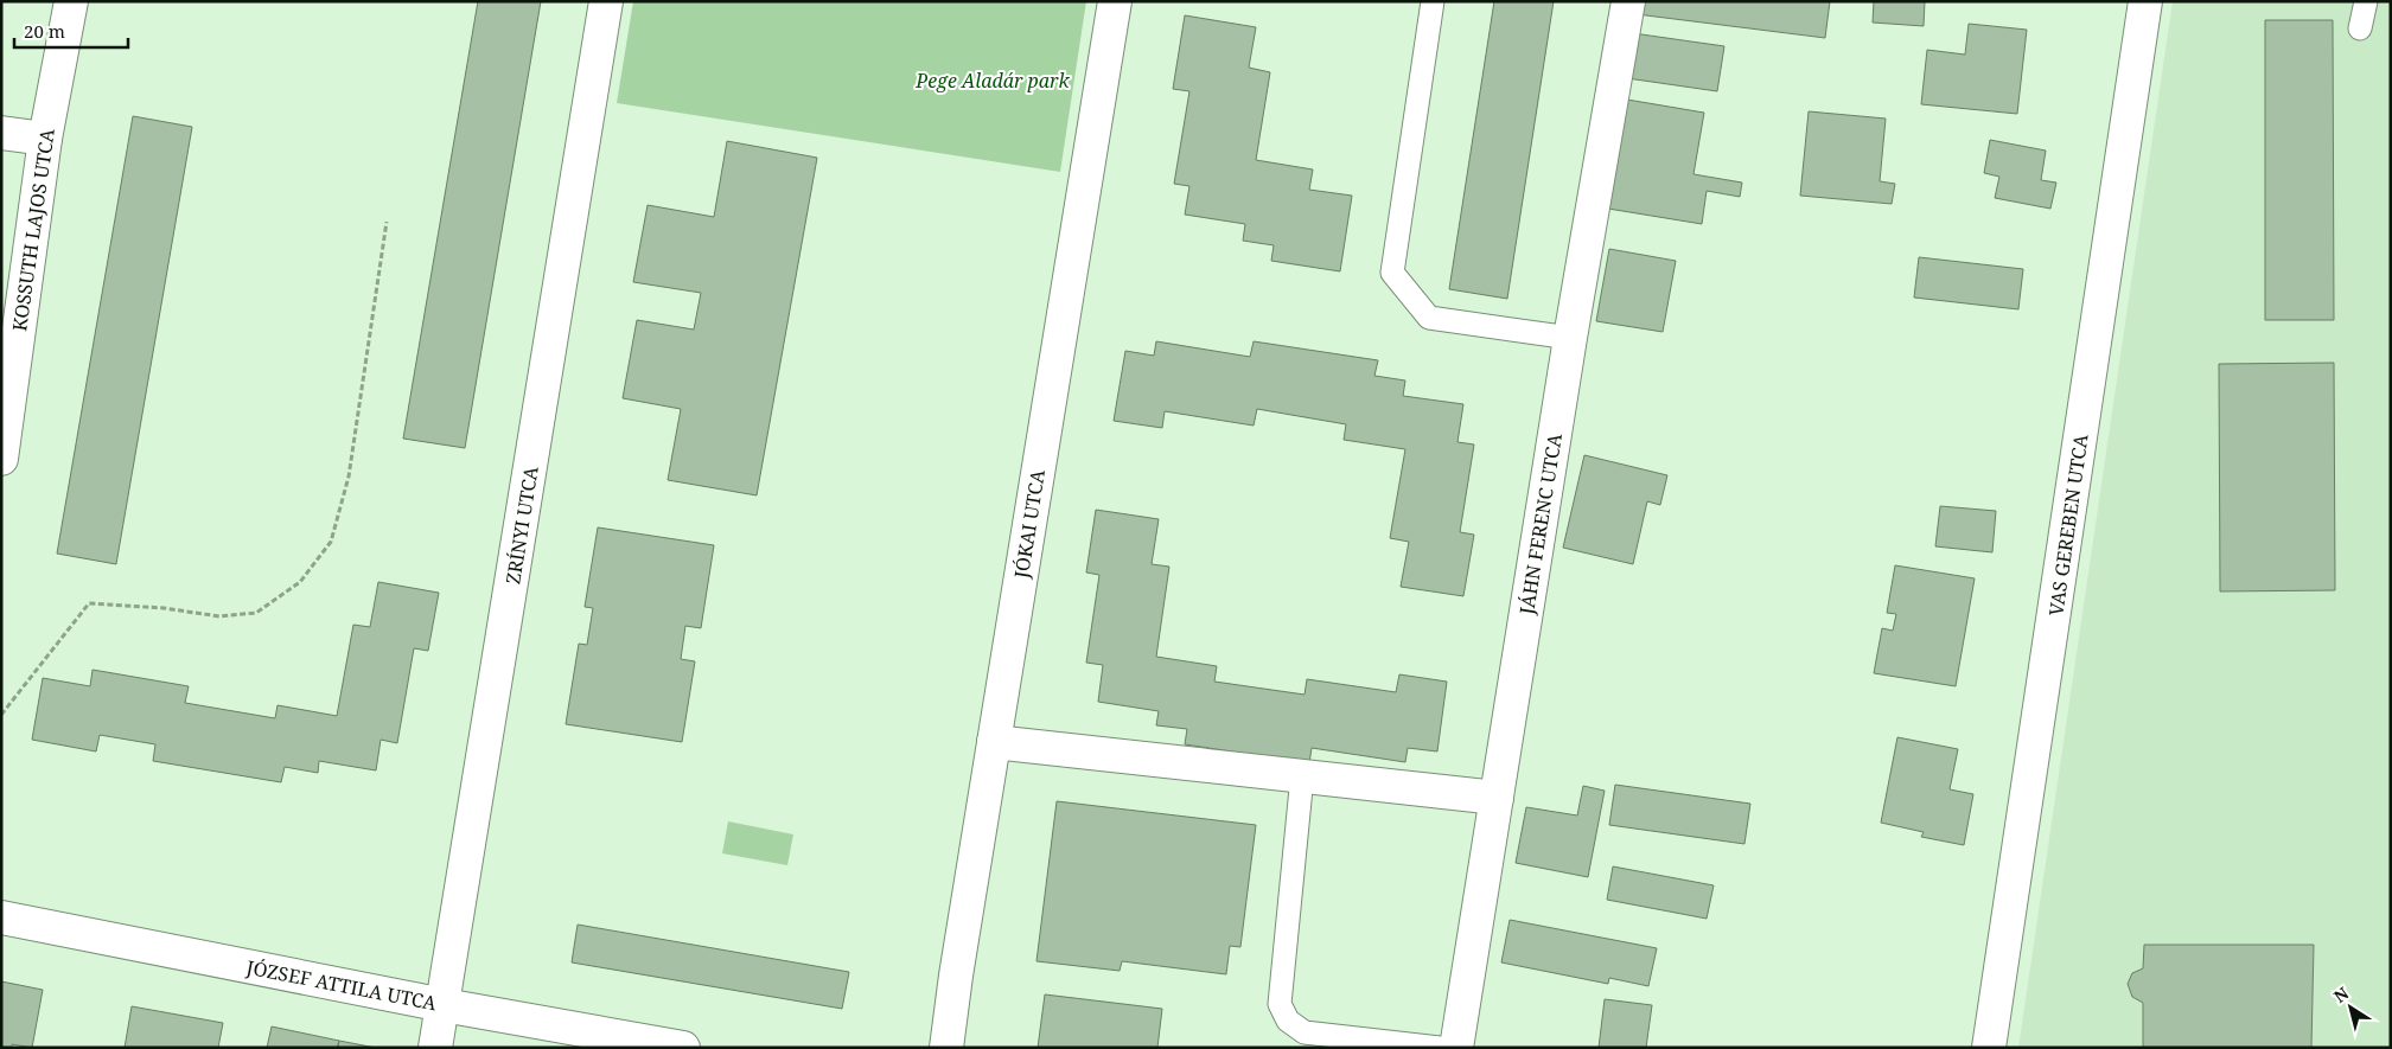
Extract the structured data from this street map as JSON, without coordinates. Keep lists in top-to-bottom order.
{
  "streets": {
    "street": [
      "KOSSUTH LAJOS UTCA",
      "JÓKAI UTCA",
      "JÁHN FERENC UTCA",
      "ZRÍNYI UTCA",
      "VAS GEREBEN UTCA",
      "JÓZSEF ATTILA UTCA"
    ]
  },
  "crossings": [
    ["ZRÍNYI UTCA", "JÓZSEF ATTILA UTCA"]
  ],
  "parks": ["Pege Aladár park"],
  "scale_bar": "20 m",
  "north": "top left"
}
